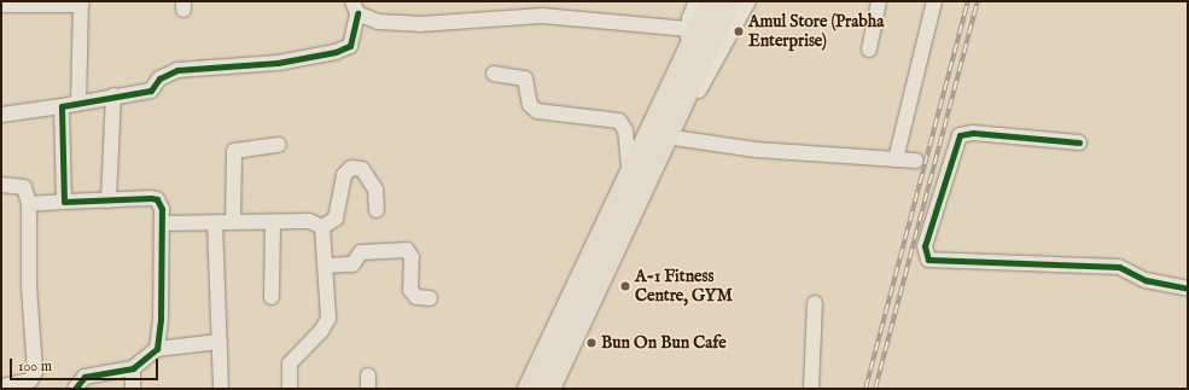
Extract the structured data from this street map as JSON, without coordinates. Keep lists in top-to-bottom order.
{
  "places": ["Amul Store (Prabha Enterprise)", "A-1 Fitness Centre, GYM", "Bun On Bun Cafe"],
  "scale_bar": "100 m"
}
